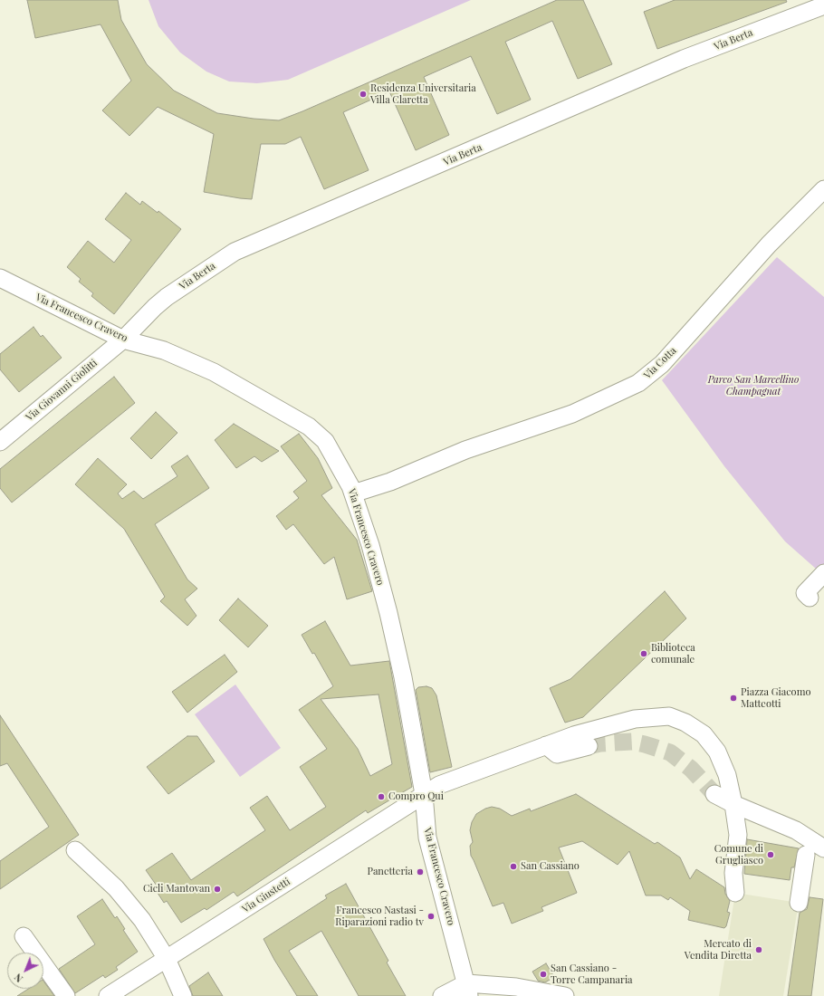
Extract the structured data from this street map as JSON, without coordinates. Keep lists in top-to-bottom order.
{
  "streets": {
    "street": [
      "Via Berta",
      "Via Francesco Cravero",
      "Via Cotta",
      "Via Giovanni Giolitti",
      "Via Giustetti"
    ]
  },
  "crossings": [
    ["Via Berta", "Via Francesco Cravero"],
    ["Via Berta", "Via Giovanni Giolitti"],
    ["Via Francesco Cravero", "Via Cotta"],
    ["Via Francesco Cravero", "Via Giovanni Giolitti"],
    ["Via Francesco Cravero", "Via Giustetti"]
  ],
  "parks": ["Parco San Marcellino Champagnat"],
  "places": [
    "Residenza Universitaria Villa Claretta",
    "Biblioteca comunale",
    "Piazza Giacomo Matteotti",
    "Compro Qui",
    "Comune di Grugliasco",
    "San Cassiano",
    "Panetteria",
    "Cicli Mantovan",
    "Francesco Nastasi - Riparazioni radio tv",
    "Mercato di Vendita Diretta",
    "San Cassiano - Torre Campanaria"
  ],
  "north": "bottom left"
}
